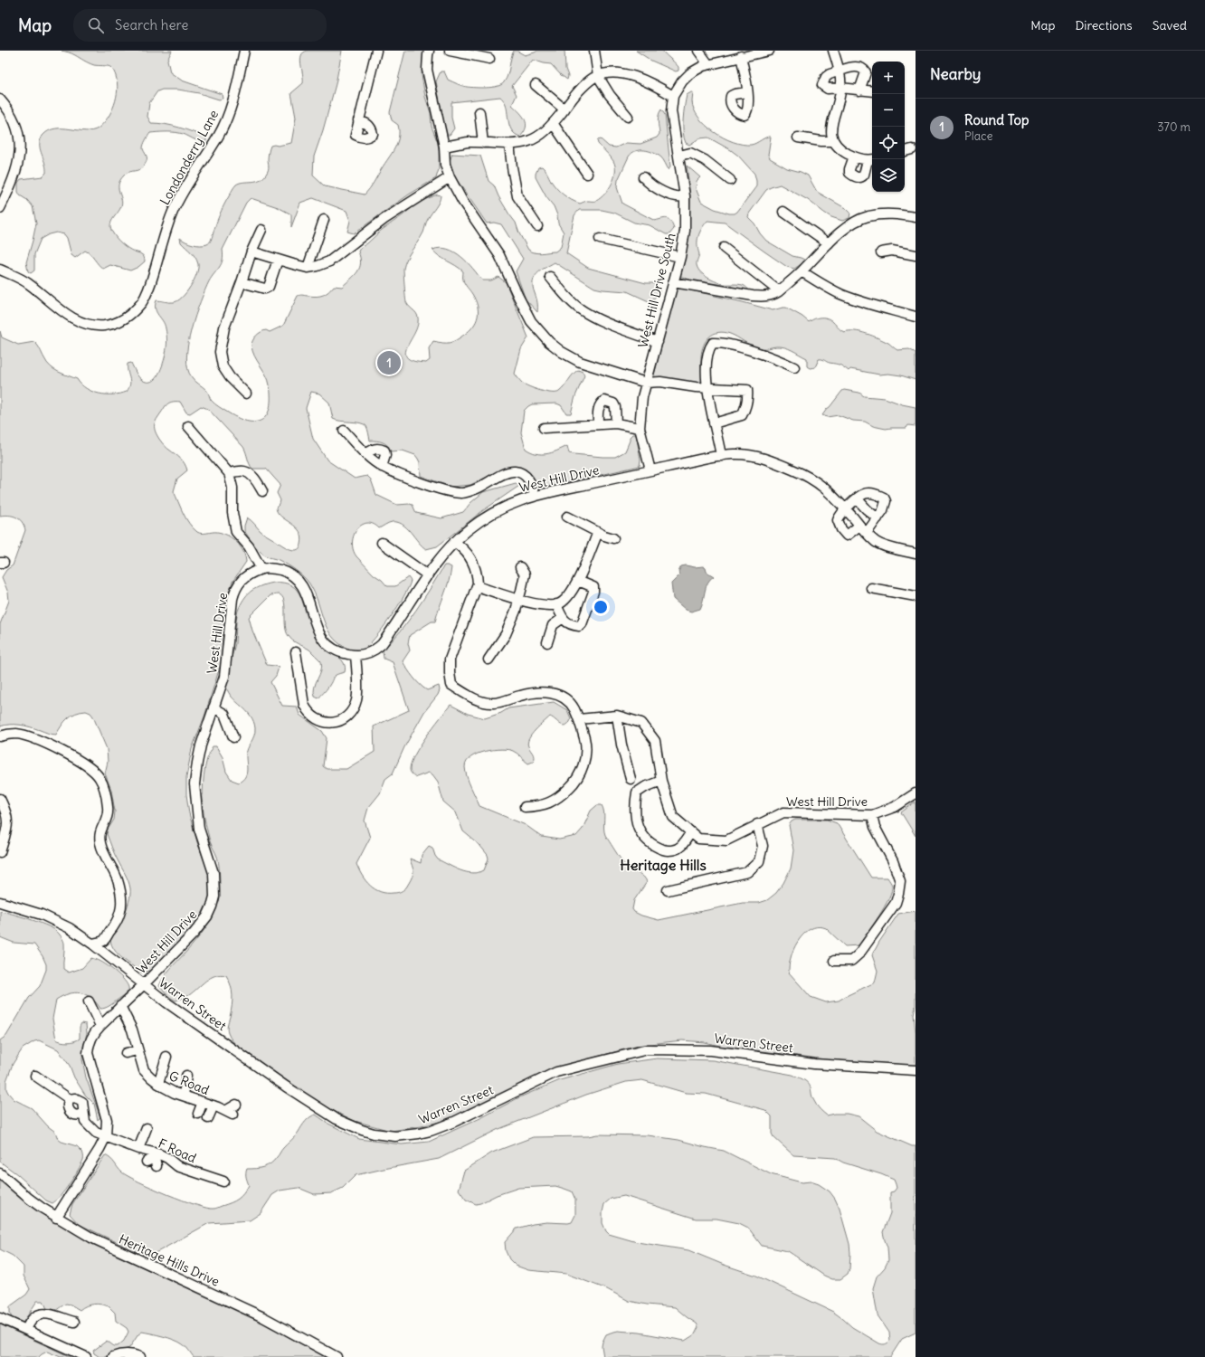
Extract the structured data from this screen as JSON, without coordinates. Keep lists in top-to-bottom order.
{
  "streets": {
    "street": [
      "Londonderry Lane",
      "West Hill Drive South",
      "West Hill Drive",
      "Warren Street",
      "G Road",
      "F Road",
      "Heritage Hills Drive"
    ]
  },
  "crossings": [
    ["West Hill Drive South", "West Hill Drive"],
    ["West Hill Drive", "Warren Street"],
    ["West Hill Drive", "G Road"],
    ["West Hill Drive", "F Road"],
    ["West Hill Drive", "Heritage Hills Drive"]
  ],
  "districts": ["Heritage Hills"],
  "page": {
    "header": "Map",
    "search": "Search here",
    "nav": ["Map", "Directions", "Saved"],
    "heading": "Nearby",
    "map_buttons": ["+", "−"],
    "list": [
      {
        "mark": "1",
        "name": "Round Top",
        "note": "Place",
        "value": "370 m"
      }
    ],
    "pins": "1"
  }
}
